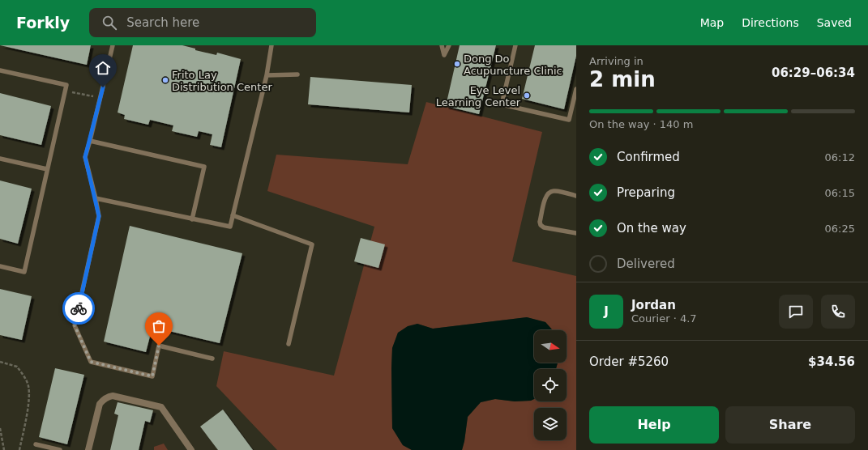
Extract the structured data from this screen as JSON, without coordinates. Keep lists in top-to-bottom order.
{
  "places": ["Dong Do Acupuncture Clinic", "Frito Lay Distribution Center", "Eye Level Learning Center"],
  "north": "right",
  "page": {
    "header": "Forkly",
    "search": "Search here",
    "nav": ["Map", "Directions", "Saved"],
    "heading": ["2 min", "Arriving in", "06:29–06:34"],
    "panel": [
      "Jordan",
      "Courier · 4.7",
      "Order #5260",
      "$34.56"
    ],
    "bar": "On the way · 140 m",
    "list": [
      ["Confirmed", "06:12"],
      ["Preparing", "06:15"],
      ["On the way", "06:25"],
      "Delivered"
    ],
    "round": "J",
    "buttons": ["Help", "Share"]
  }
}
